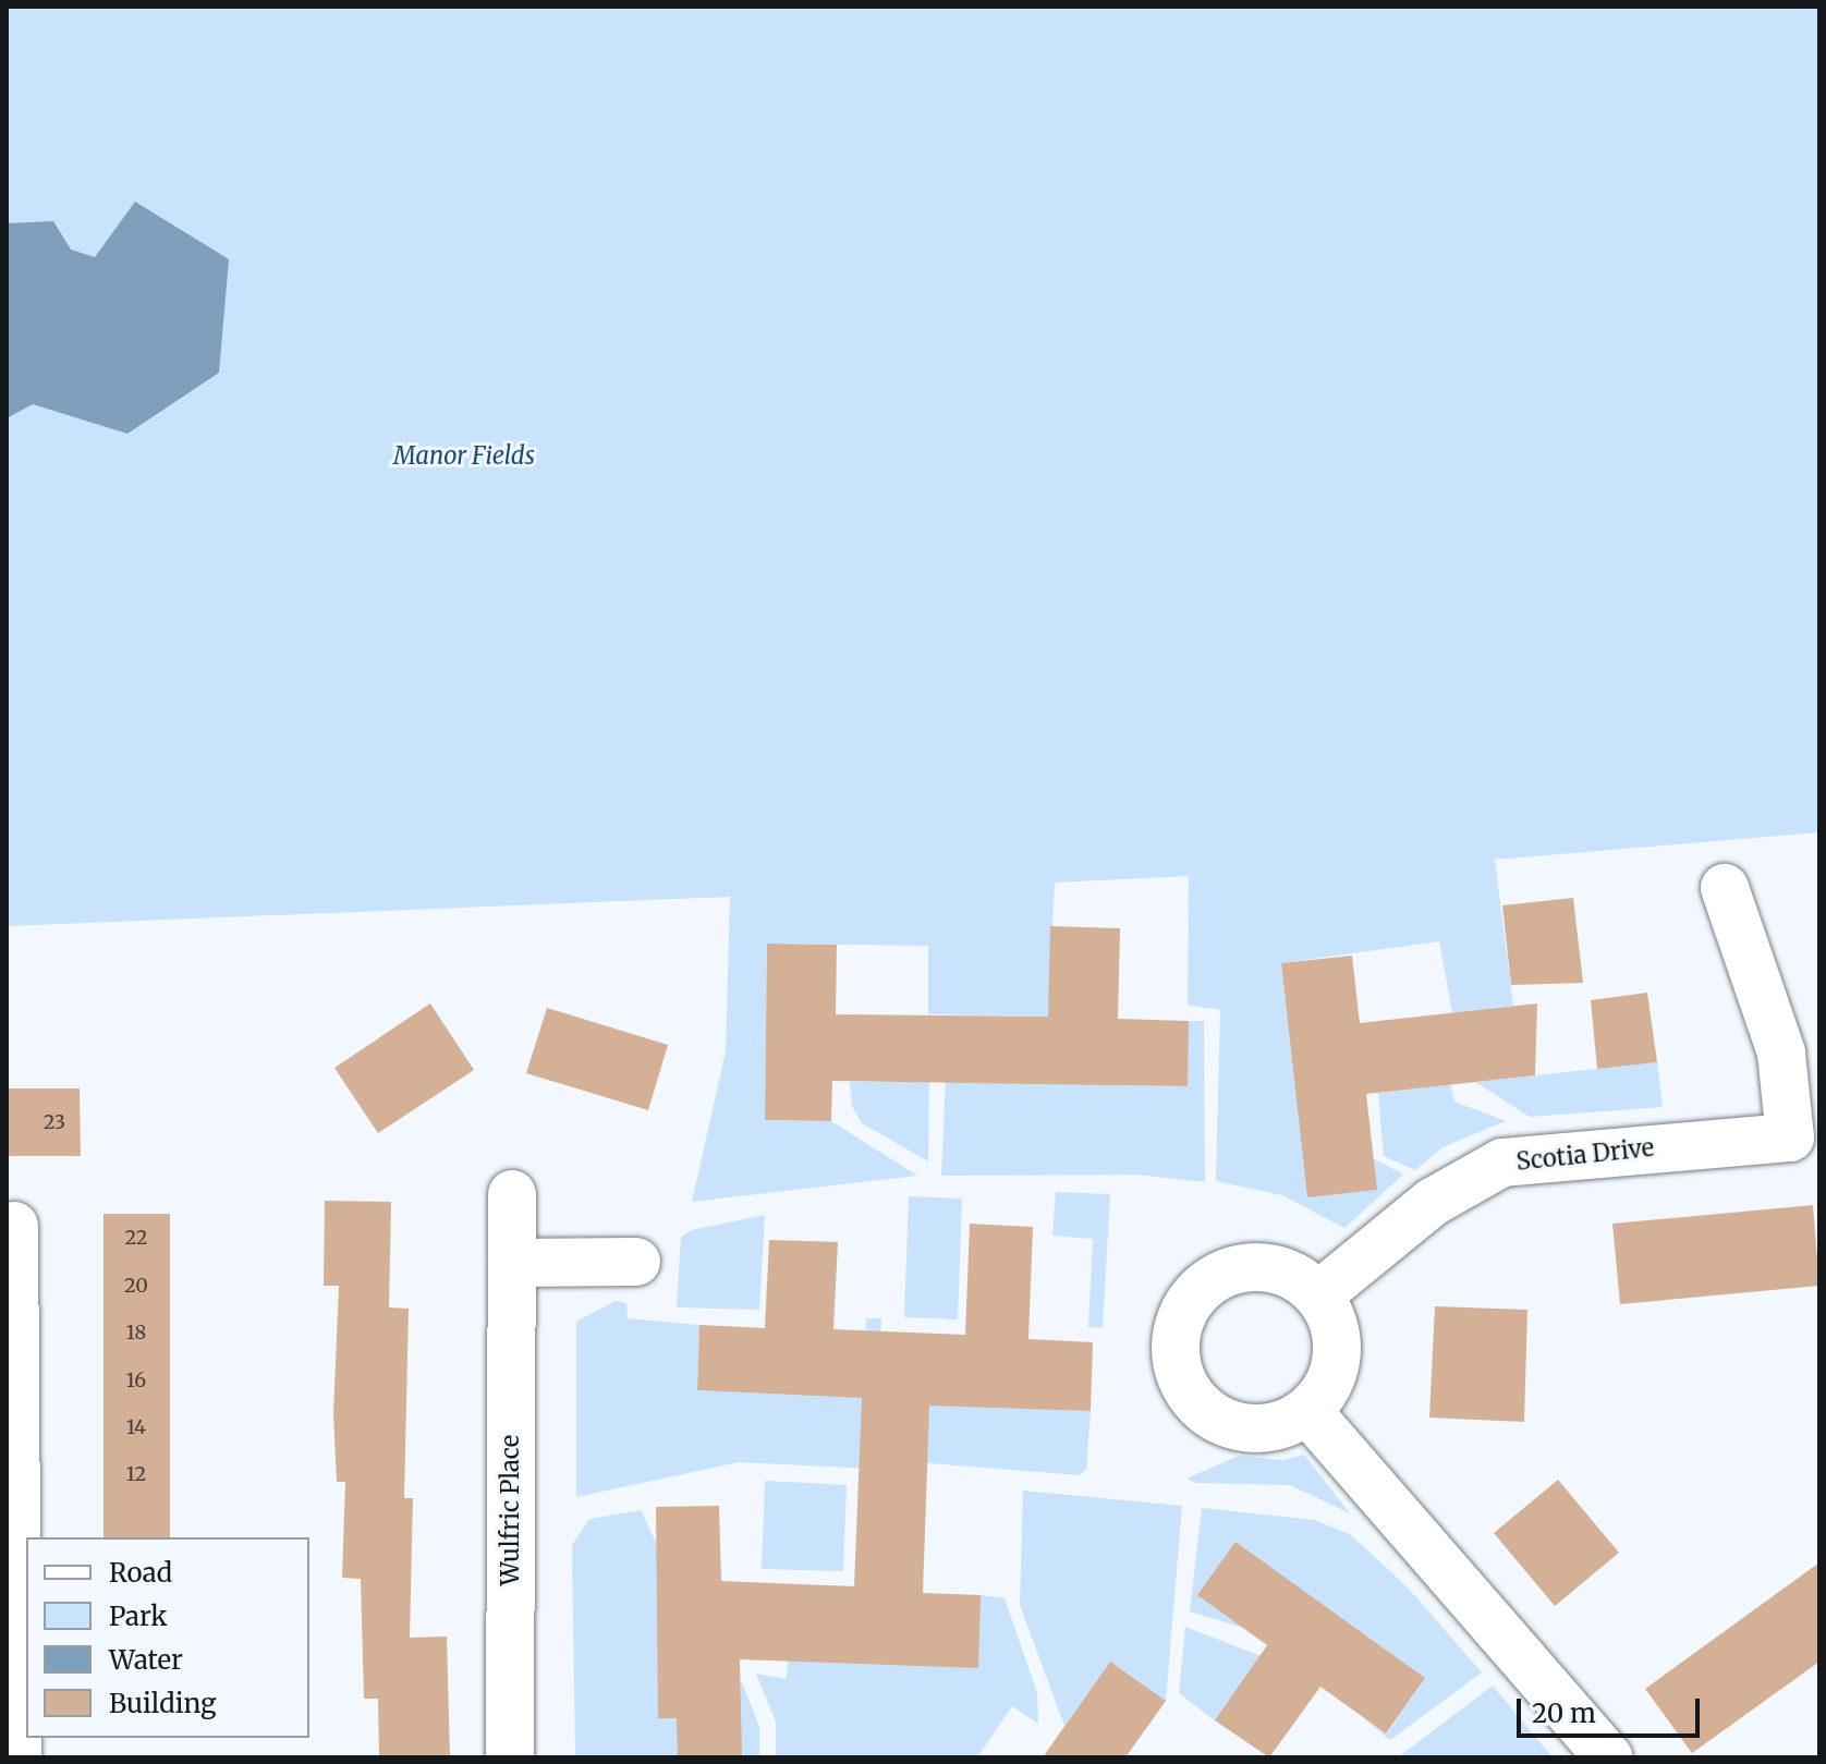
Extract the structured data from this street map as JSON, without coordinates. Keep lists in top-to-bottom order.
{
  "streets": {
    "street": ["Scotia Drive", "Wulfric Place"]
  },
  "parks": ["Manor Fields"],
  "house_numbers": [
    "23",
    "22",
    "20",
    "18",
    "16",
    "14",
    "12"
  ],
  "legend": [
    "Road",
    "Park",
    "Water",
    "Building"
  ],
  "scale_bar": "20 m"
}
